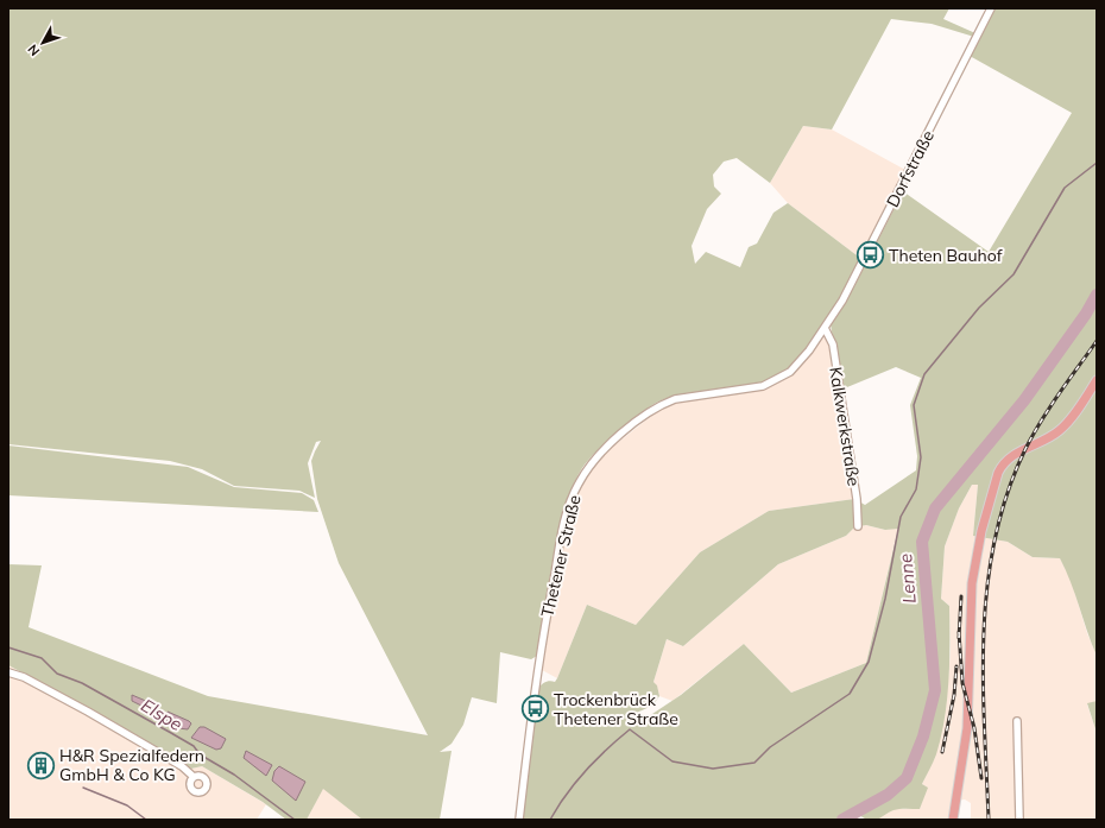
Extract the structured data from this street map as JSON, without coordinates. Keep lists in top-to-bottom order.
{
  "streets": {
    "street": ["Dorfstraße", "Kalkwerkstraße", "Thetener Straße"]
  },
  "crossings": [
    ["Dorfstraße", "Kalkwerkstraße"],
    ["Dorfstraße", "Thetener Straße"],
    ["Kalkwerkstraße", "Thetener Straße"]
  ],
  "water": ["Lenne", "Elspe"],
  "places": {
    "bus stop": ["Theten Bauhof", "Trockenbrück Thetener Straße"],
    "building": ["H&R Spezialfedern GmbH & Co KG"]
  },
  "north": "bottom left"
}
